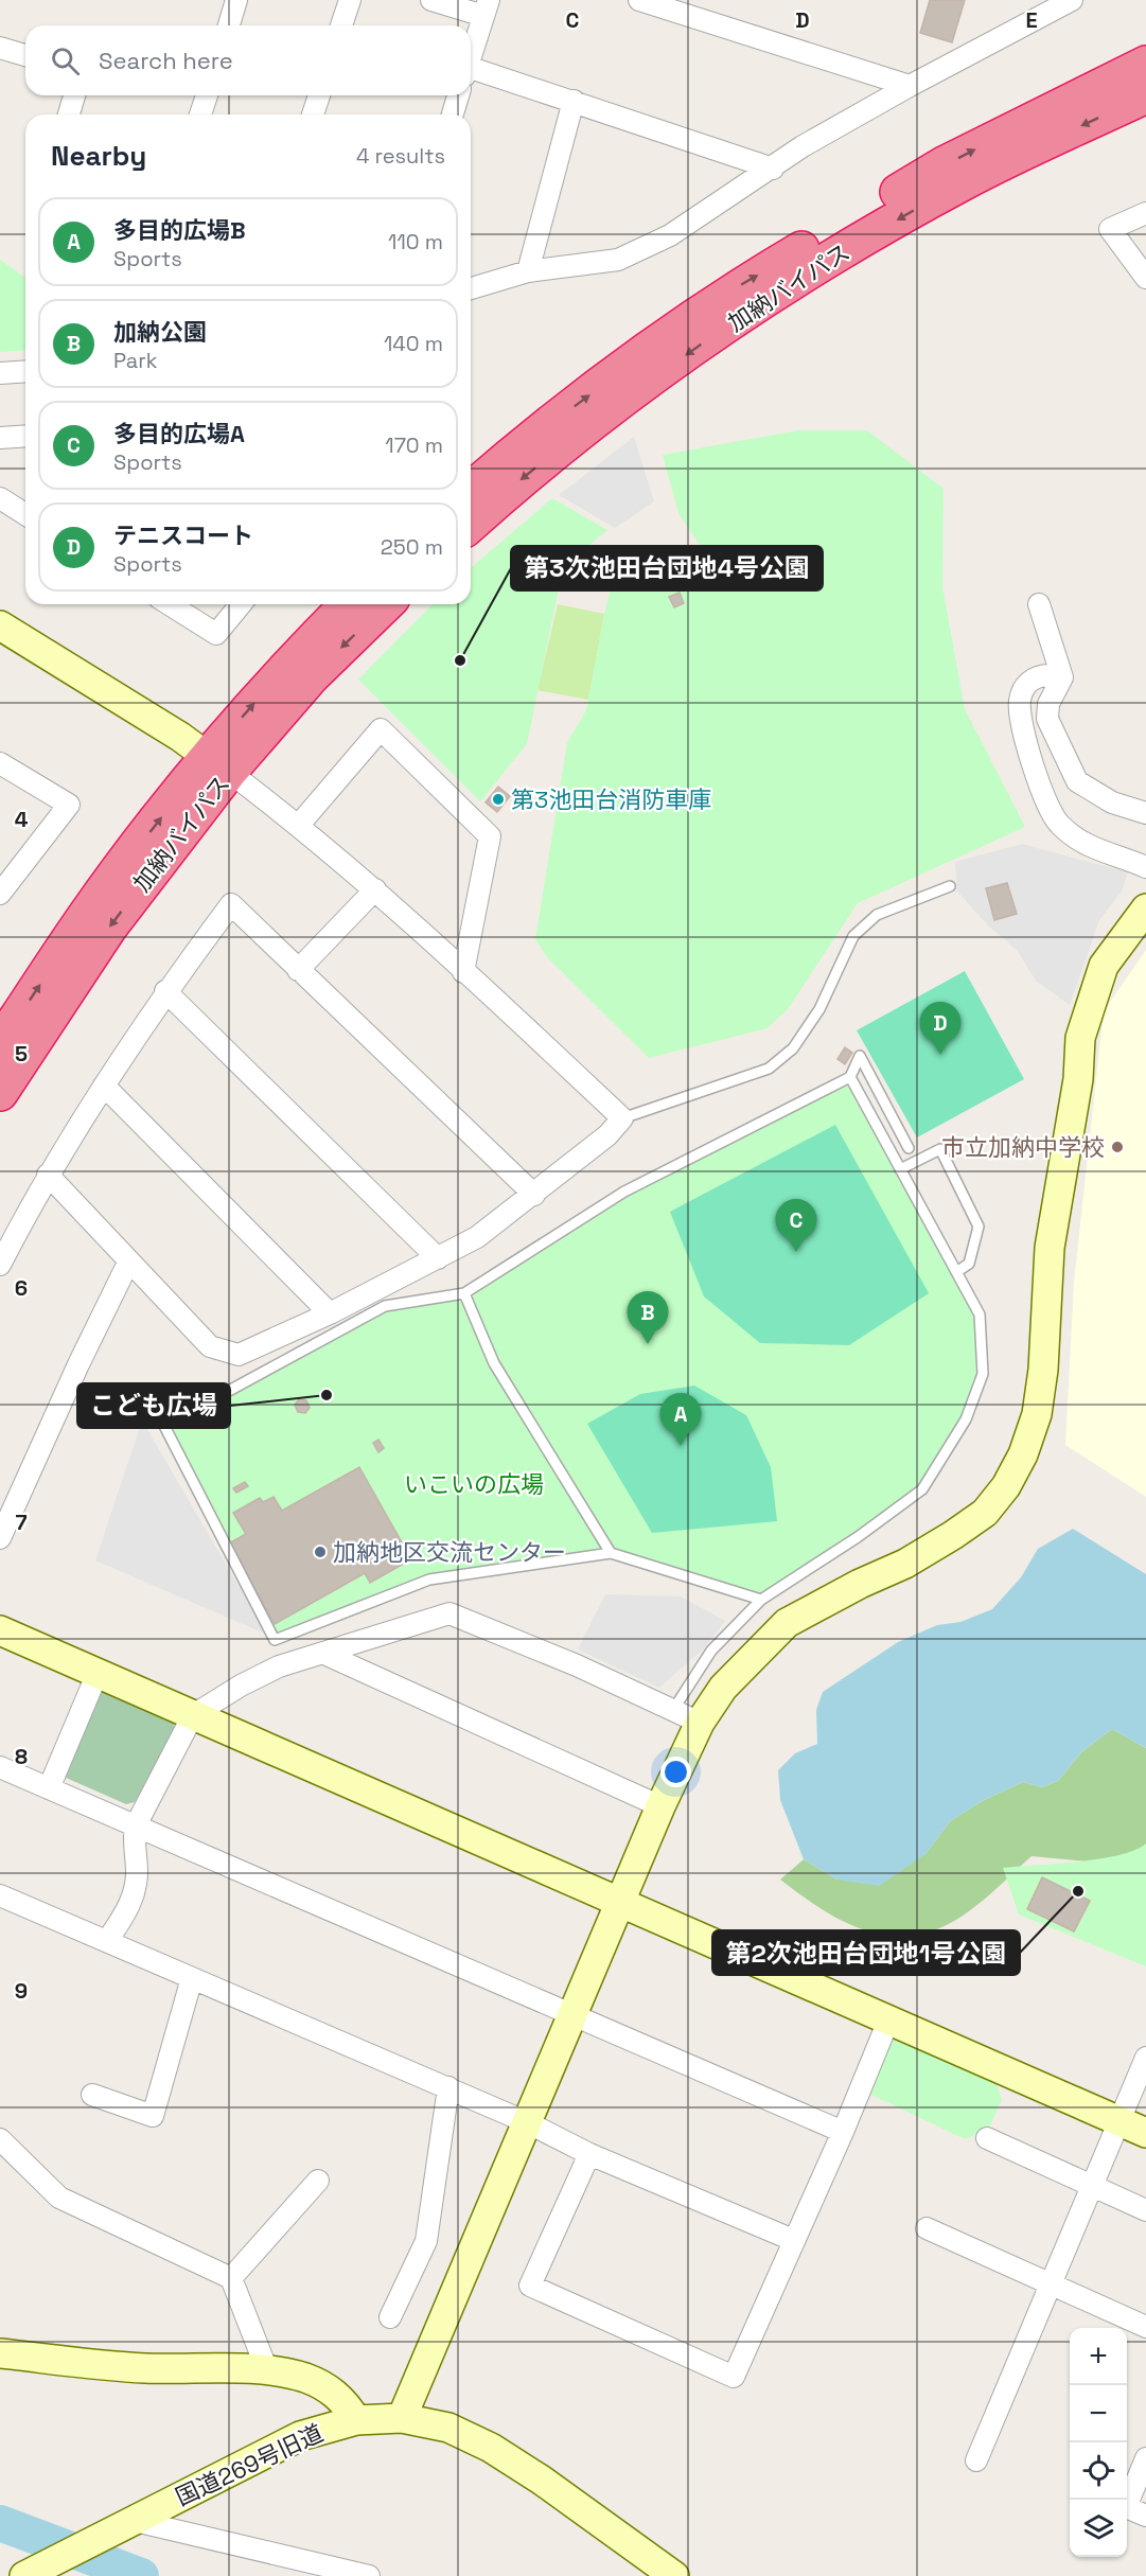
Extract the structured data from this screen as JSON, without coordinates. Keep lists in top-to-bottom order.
{
  "streets": {
    "highway": ["加納バイパス"],
    "street": ["国道269号旧道"]
  },
  "parks": ["いこいの広場"],
  "places": [
    "第3次池田台団地4号公園",
    "第3池田台消防車庫",
    "市立加納中学校",
    "こども広場",
    "加納地区交流センター",
    "第2次池田台団地1号公園"
  ],
  "page": {
    "search": "Search here",
    "heading": ["Nearby", "4 results"],
    "list": [
      {
        "mark": "A",
        "name": "多目的広場B",
        "note": "Sports",
        "value": "110 m"
      },
      {
        "mark": "B",
        "name": "加納公園",
        "note": "Park",
        "value": "140 m"
      },
      {
        "mark": "C",
        "name": "多目的広場A",
        "note": "Sports",
        "value": "170 m"
      },
      {
        "mark": "D",
        "name": "テニスコート",
        "note": "Sports",
        "value": "250 m"
      }
    ],
    "pins": [
      "D",
      "C",
      "B",
      "A"
    ],
    "map_buttons": ["+", "−"]
  },
  "grid": {
    "columns": ["C", "D", "E"],
    "rows": [
      "4",
      "5",
      "6",
      "7",
      "8",
      "9"
    ]
  }
}
